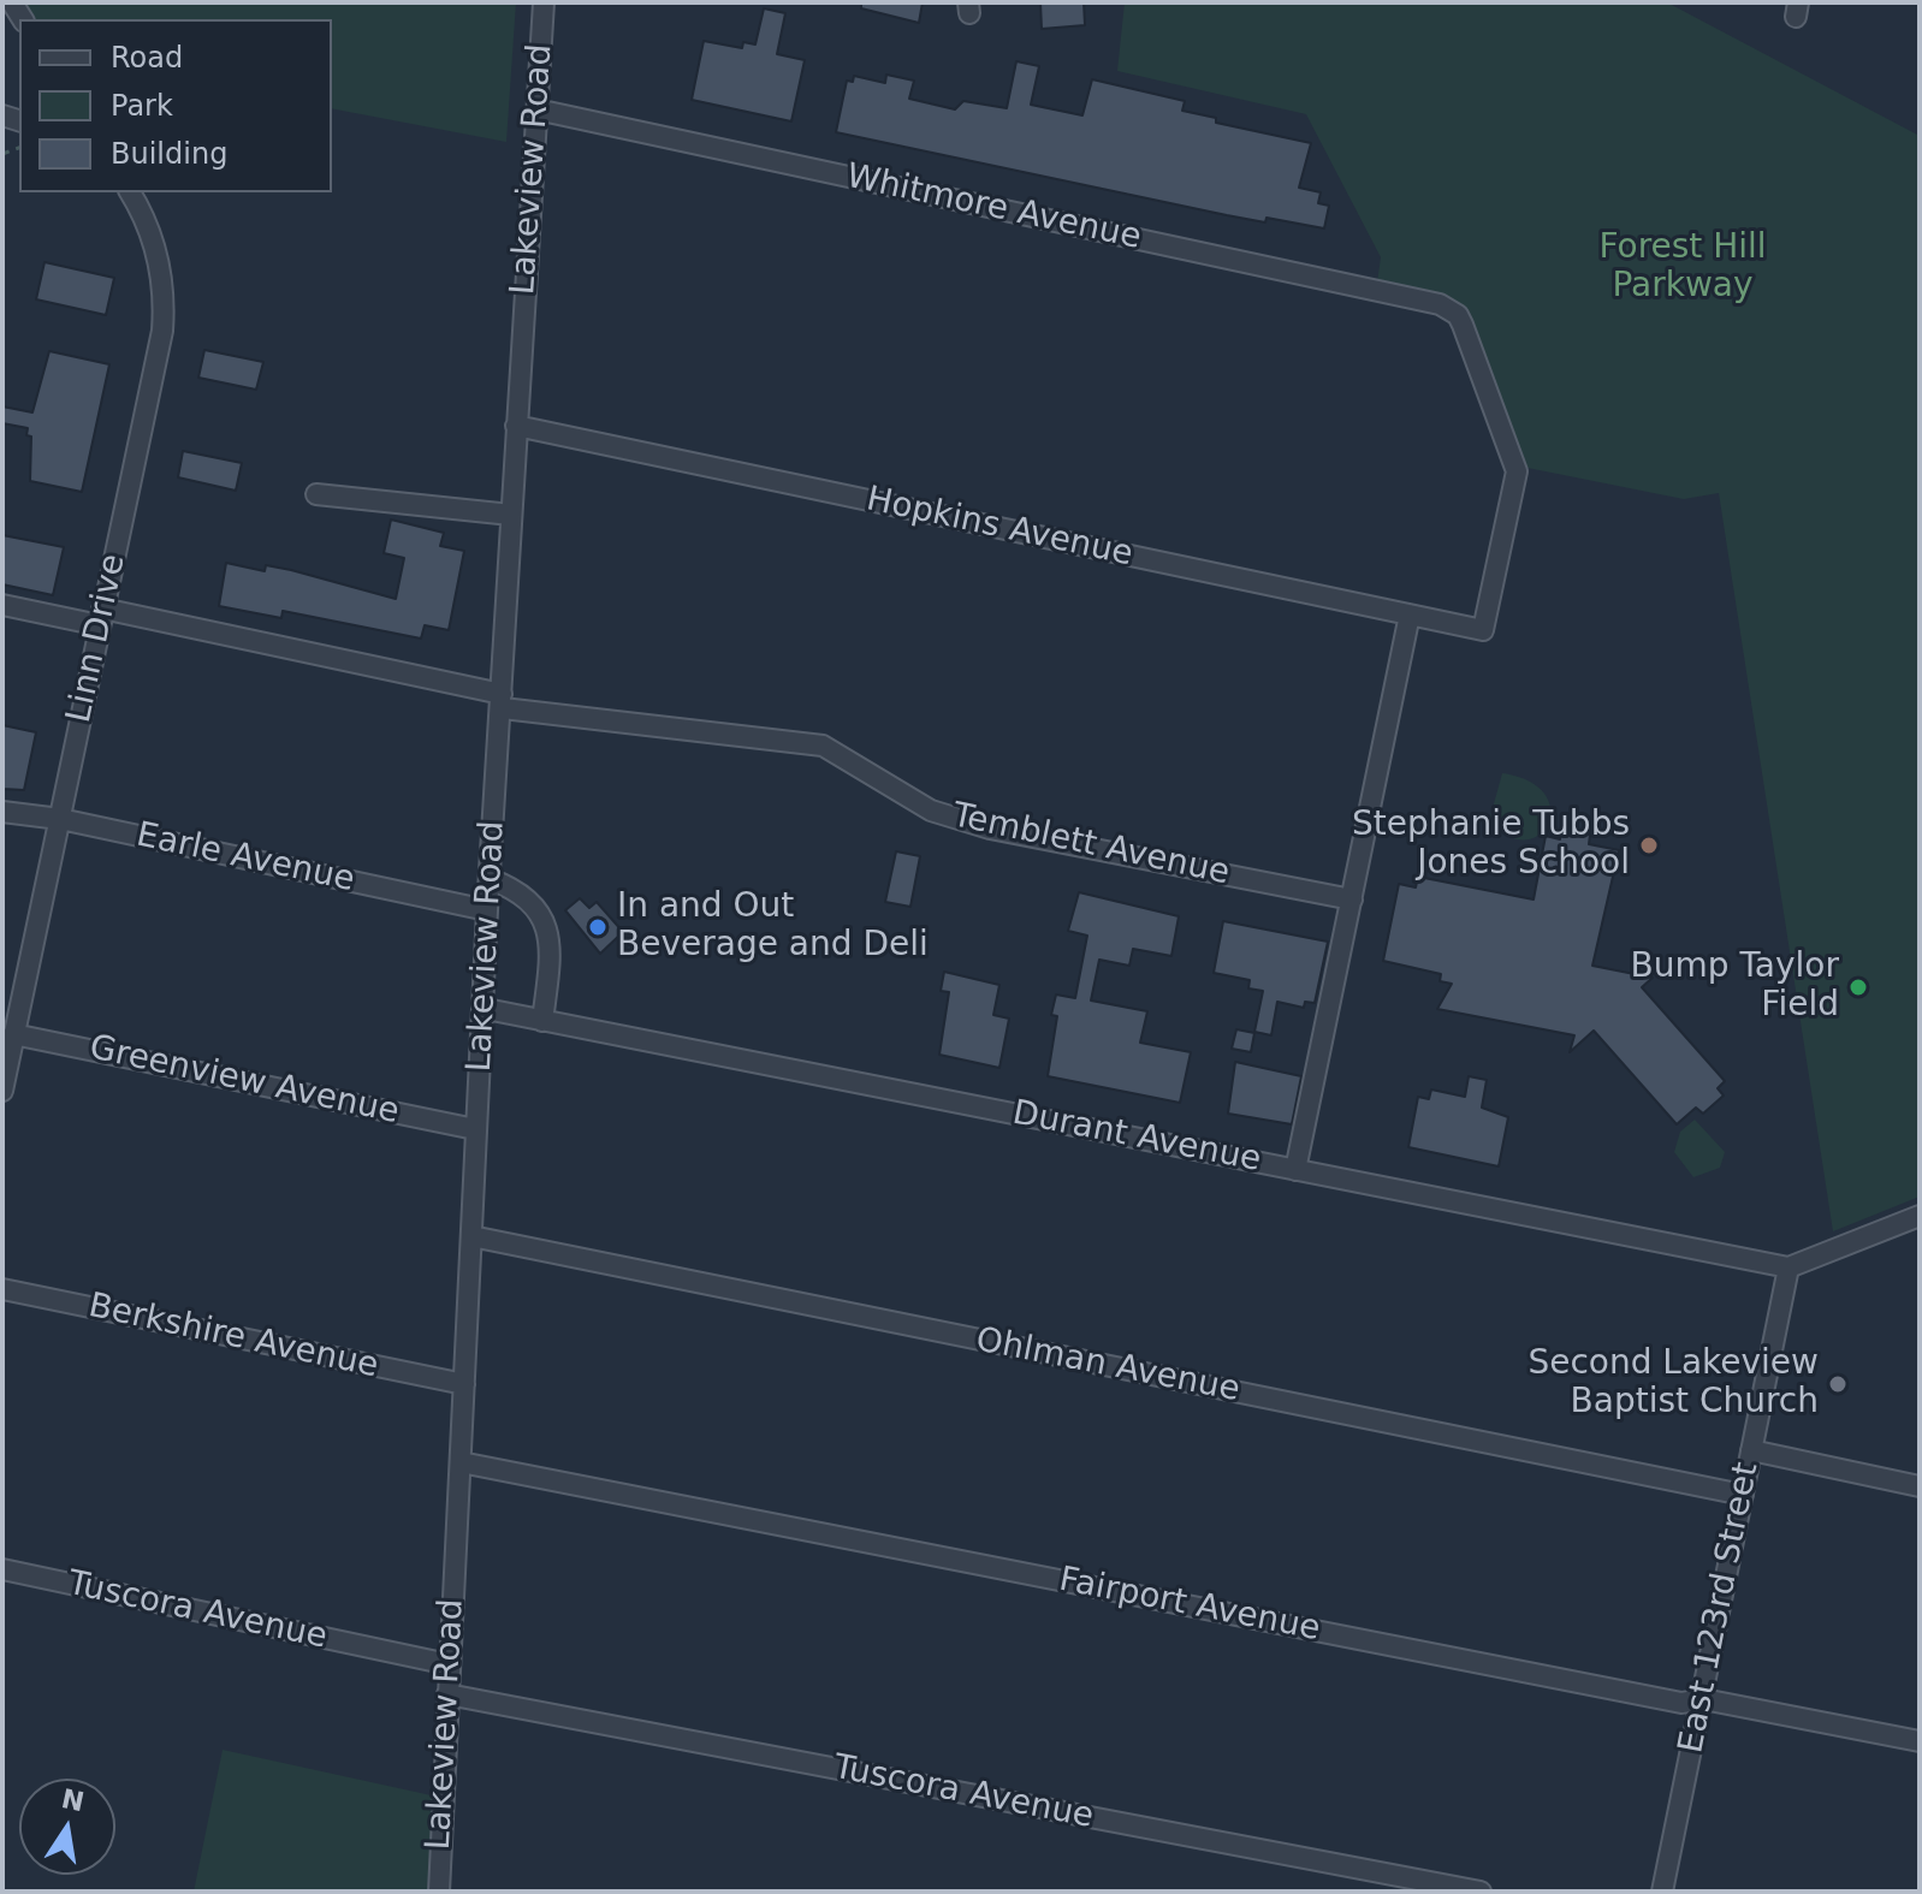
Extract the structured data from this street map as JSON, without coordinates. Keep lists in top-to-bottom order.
{
  "streets": {
    "street": [
      "Lakeview Road",
      "Whitmore Avenue",
      "Hopkins Avenue",
      "Linn Drive",
      "Temblett Avenue",
      "Earle Avenue",
      "Greenview Avenue",
      "Durant Avenue",
      "Berkshire Avenue",
      "Ohlman Avenue",
      "Fairport Avenue",
      "East 123rd Street",
      "Tuscora Avenue"
    ]
  },
  "crossings": [
    ["Lakeview Road", "Whitmore Avenue"],
    ["Lakeview Road", "Hopkins Avenue"],
    ["Lakeview Road", "Temblett Avenue"],
    ["Lakeview Road", "Earle Avenue"],
    ["Lakeview Road", "Greenview Avenue"],
    ["Lakeview Road", "Durant Avenue"],
    ["Lakeview Road", "Berkshire Avenue"],
    ["Lakeview Road", "Ohlman Avenue"],
    ["Lakeview Road", "Fairport Avenue"],
    ["Lakeview Road", "Tuscora Avenue"],
    ["Whitmore Avenue", "Hopkins Avenue"],
    ["Linn Drive", "Temblett Avenue"],
    ["Linn Drive", "Earle Avenue"],
    ["Linn Drive", "Greenview Avenue"],
    ["Durant Avenue", "East 123rd Street"],
    ["Ohlman Avenue", "East 123rd Street"],
    ["Fairport Avenue", "East 123rd Street"]
  ],
  "parks": ["Forest Hill Parkway"],
  "places": [
    "Stephanie Tubbs Jones School",
    "In and Out Beverage and Deli",
    "Bump Taylor Field",
    "Second Lakeview Baptist Church"
  ],
  "legend": ["Road", "Park", "Building"],
  "north": "top"
}
